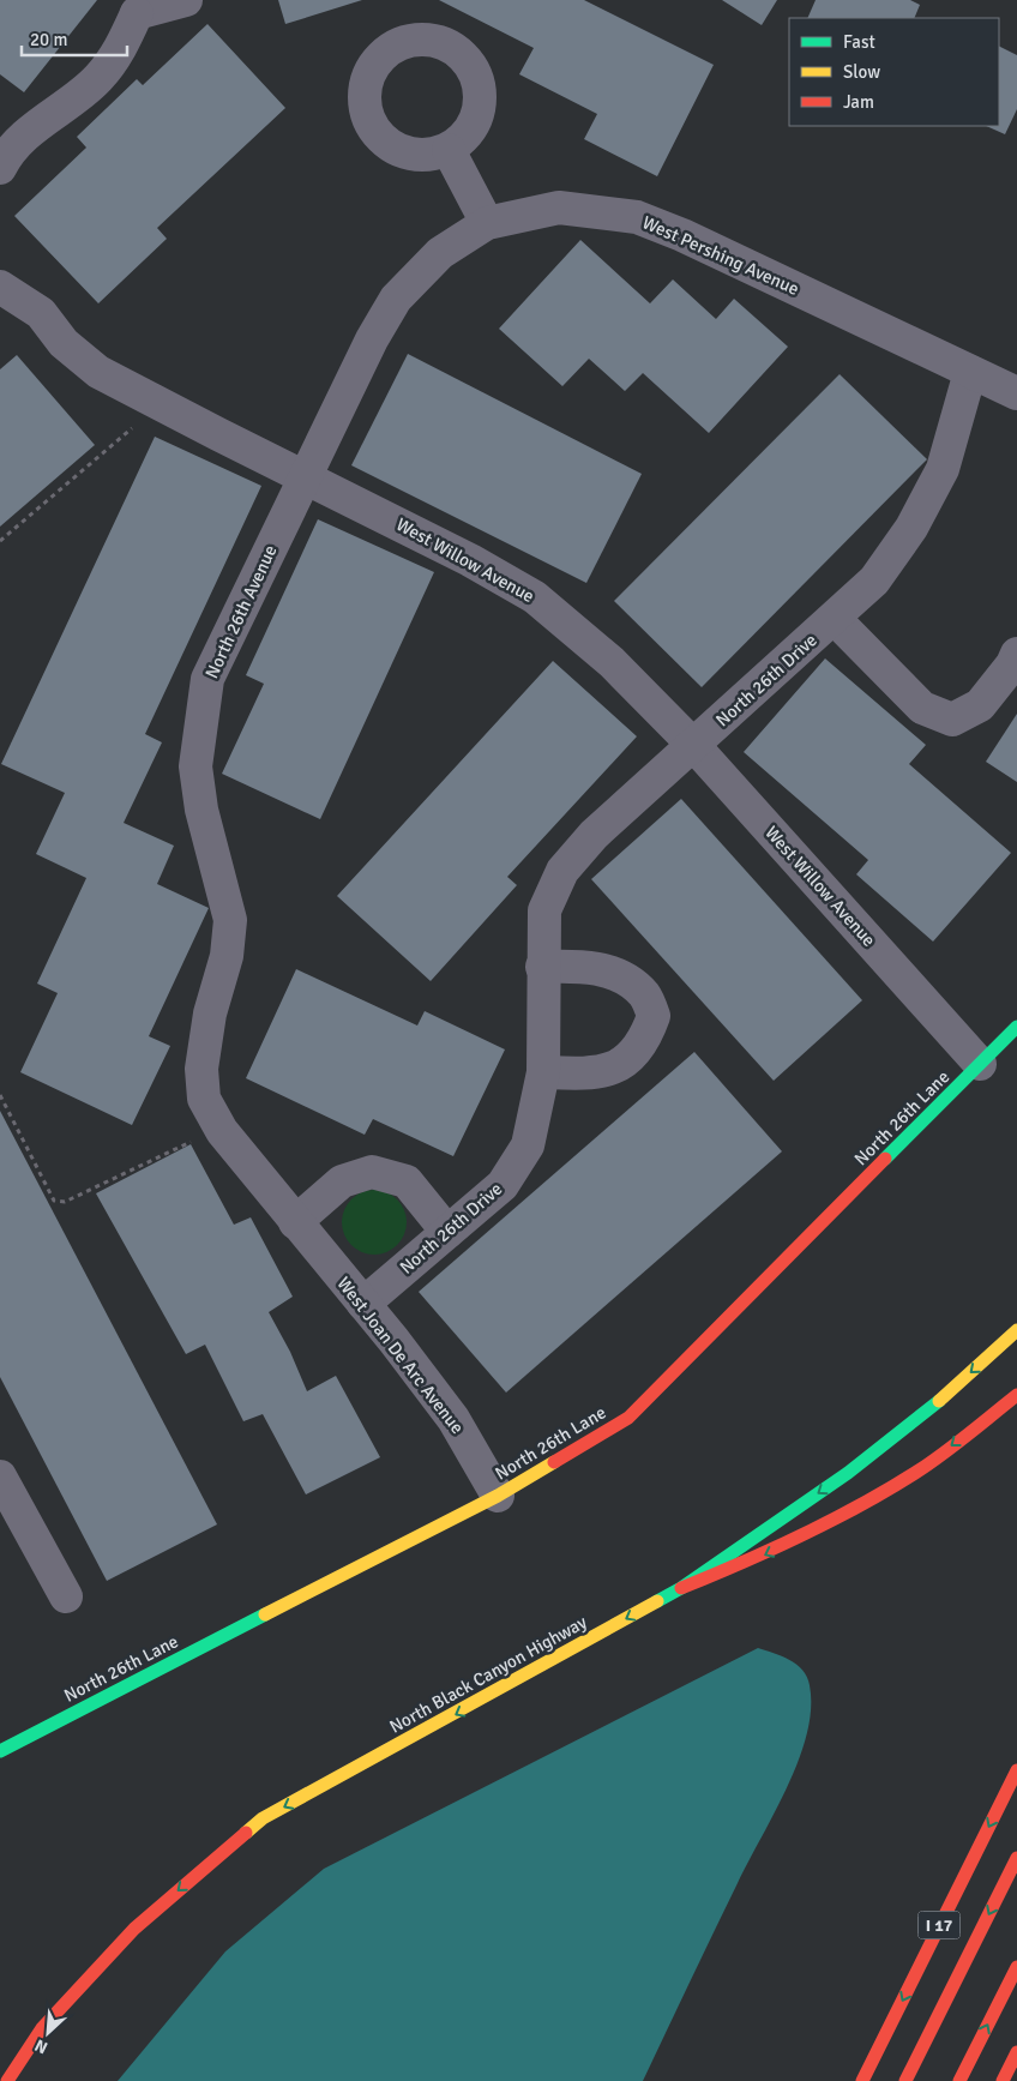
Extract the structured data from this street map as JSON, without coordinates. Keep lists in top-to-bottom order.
{
  "streets": {
    "main road": ["North 26th Lane", "North Black Canyon Highway", "I 17"],
    "street": [
      "West Pershing Avenue",
      "West Willow Avenue",
      "North 26th Avenue",
      "North 26th Drive",
      "West Joan De Arc Avenue"
    ]
  },
  "crossings": [
    ["West Pershing Avenue", "North 26th Avenue"],
    ["West Pershing Avenue", "North 26th Drive"],
    ["West Willow Avenue", "North 26th Avenue"],
    ["West Willow Avenue", "North 26th Drive"],
    ["West Willow Avenue", "North 26th Lane"],
    ["North 26th Avenue", "West Joan De Arc Avenue"],
    ["North 26th Drive", "West Joan De Arc Avenue"],
    ["North 26th Lane", "West Joan De Arc Avenue"]
  ],
  "legend": ["Fast", "Slow", "Jam"],
  "scale_bar": "20 m",
  "north": "bottom left"
}
